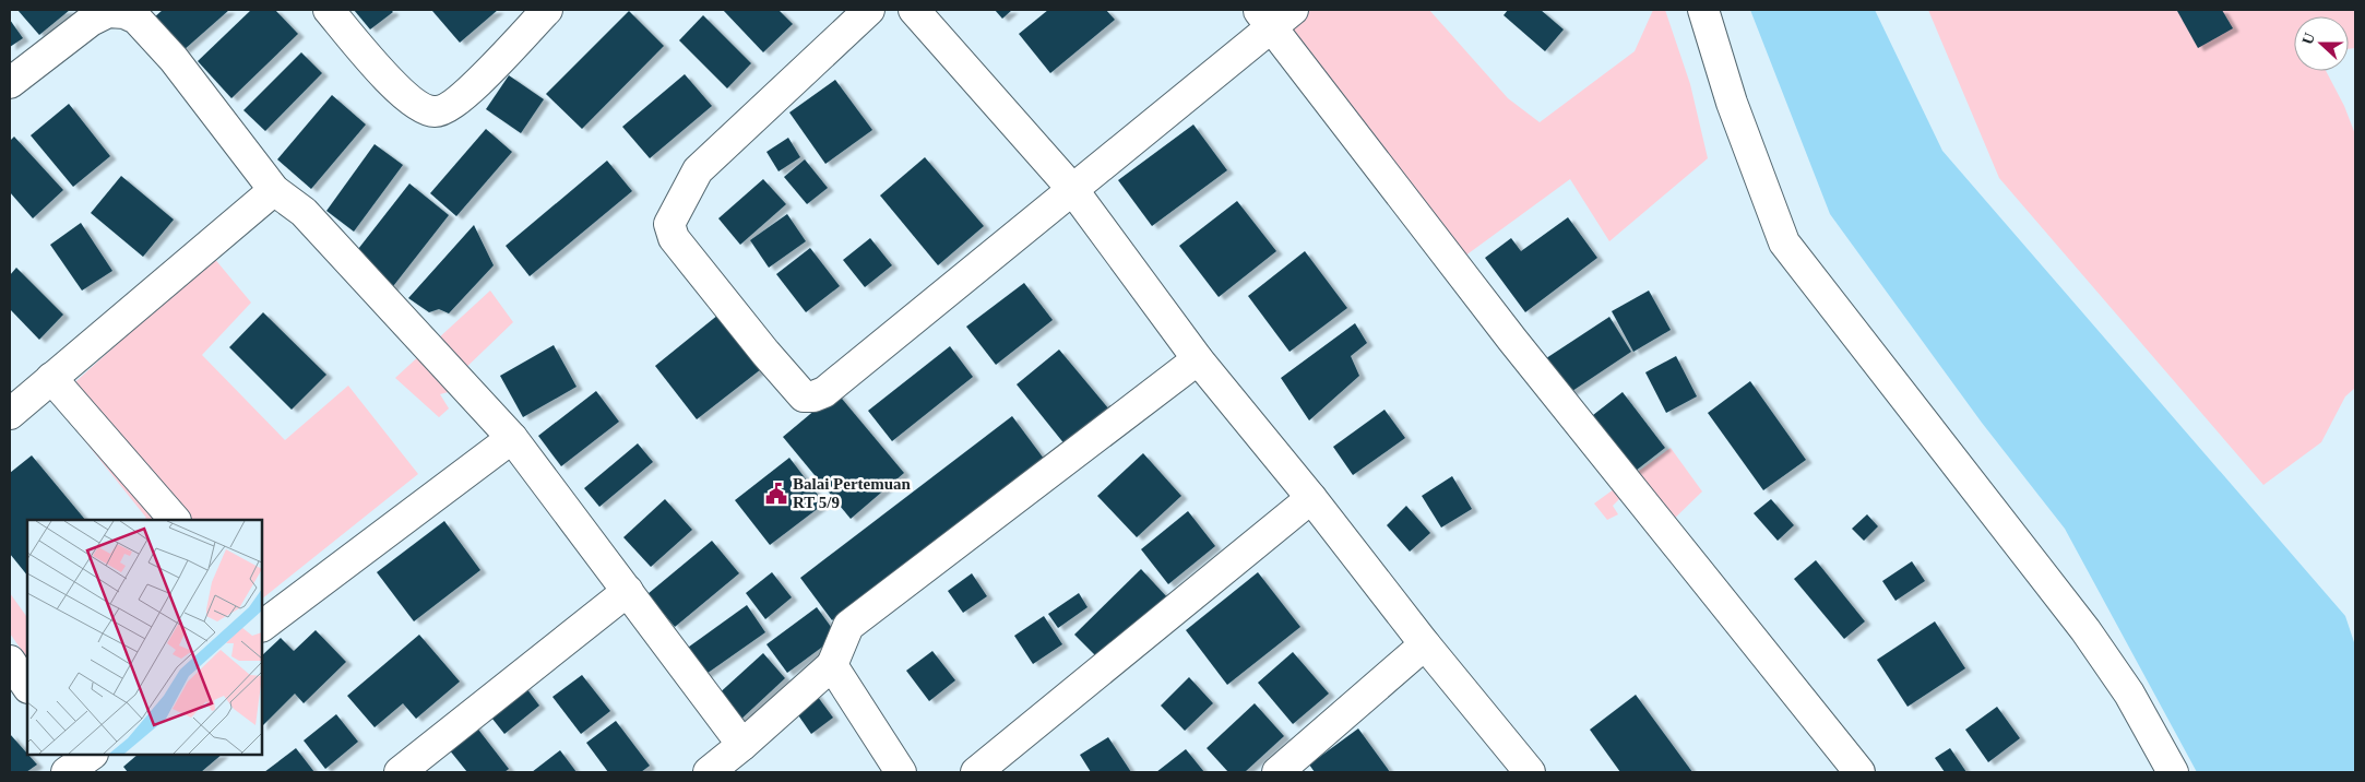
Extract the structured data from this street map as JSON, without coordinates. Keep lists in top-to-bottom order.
{
  "places": {
    "public building": ["Balai Pertemuan RT 5/9"]
  },
  "north": "left"
}
